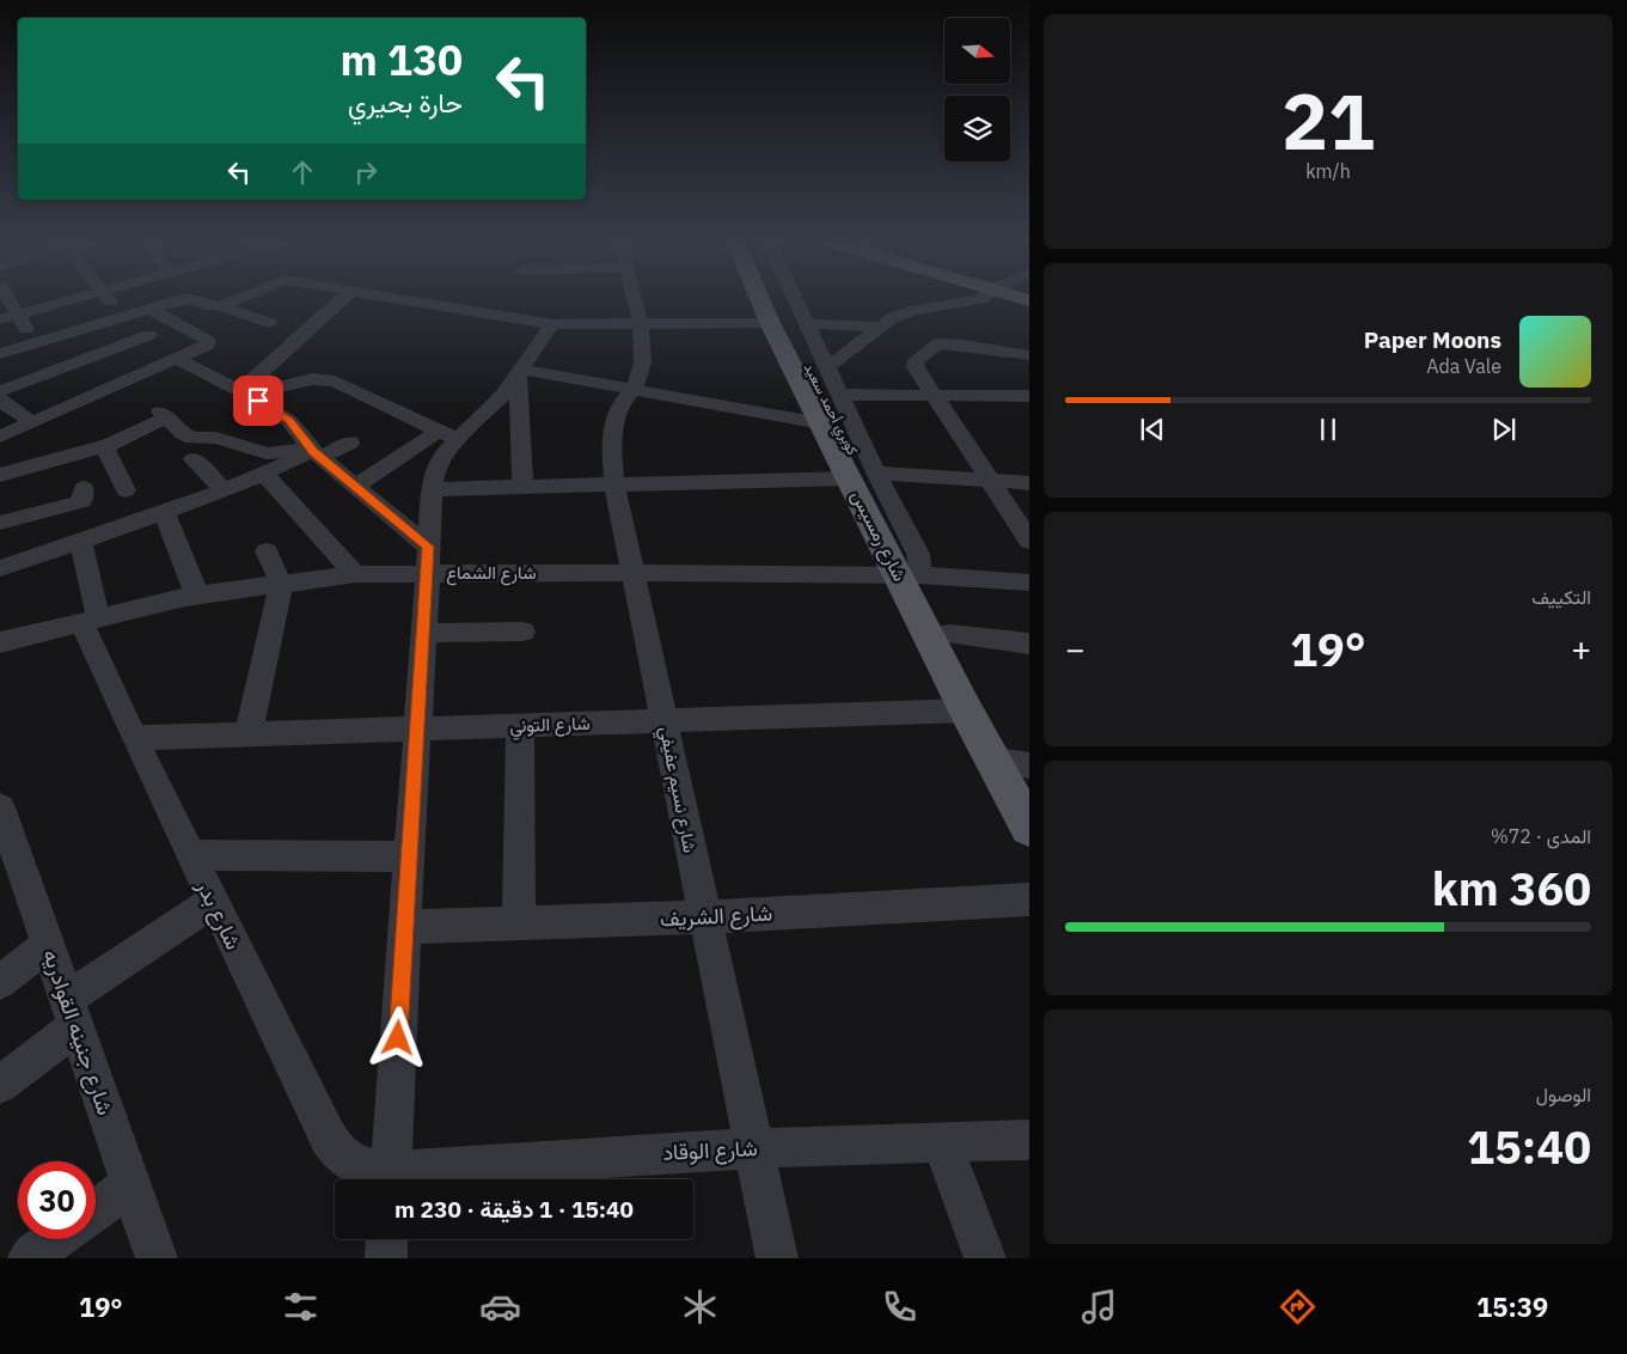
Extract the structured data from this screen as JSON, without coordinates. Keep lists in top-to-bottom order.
{
  "streets": {
    "main road": ["كوبري أحمد سعيد", "شارع رمسيس"],
    "street": [
      "شارع الشماع",
      "شارع التوني",
      "شارع نسيم عفيفي",
      "شارع بدر",
      "شارع الشريف",
      "شارع جنينه القوادريه",
      "شارع الوقاد"
    ]
  },
  "crossings": [
    ["كوبري أحمد سعيد", "شارع رمسيس"],
    ["كوبري أحمد سعيد", "شارع الشماع"],
    ["شارع رمسيس", "شارع الشماع"],
    ["شارع رمسيس", "شارع التوني"],
    ["شارع الشماع", "شارع نسيم عفيفي"],
    ["شارع الشماع", "شارع بدر"],
    ["شارع التوني", "شارع نسيم عفيفي"],
    ["شارع التوني", "شارع بدر"],
    ["شارع نسيم عفيفي", "شارع الشريف"],
    ["شارع نسيم عفيفي", "شارع الوقاد"]
  ],
  "north": "right",
  "page": {
    "tile": [
      ["21", "km/h"],
      "التكييف",
      ["المدى · 72%", "360 km"],
      ["الوصول", "15:40"]
    ],
    "turn": ["130 m", "حارة بحيري"],
    "song": ["Paper Moons", "Ada Vale"],
    "heat": ["−", "19°", "+"],
    "limit": "30",
    "trip": "15:40 · 1 دقيقة · 230 m",
    "tabs": ["15:39", "19°"]
  }
}
